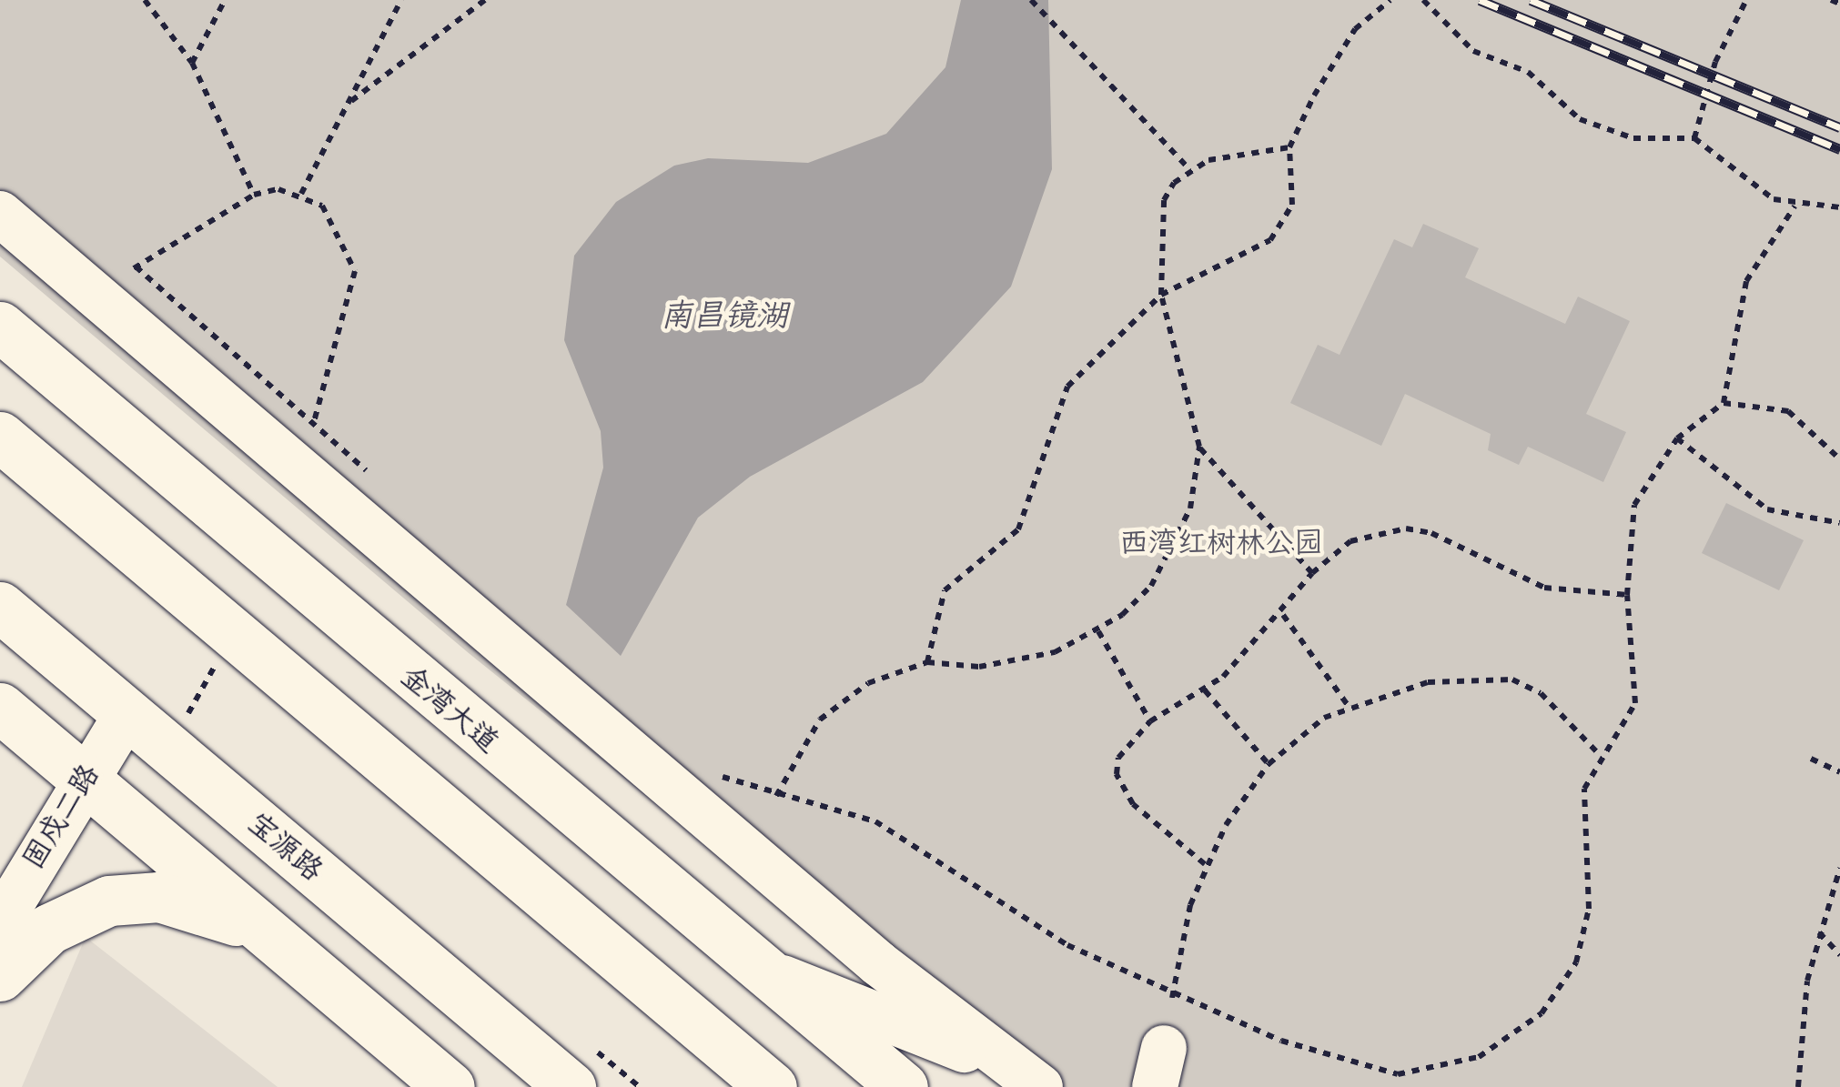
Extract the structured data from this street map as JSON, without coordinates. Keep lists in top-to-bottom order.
{
  "streets": {
    "main road": ["金湾大道", "宝源路"],
    "street": ["固戍二路"]
  },
  "crossings": [
    ["固戍二路", "宝源路"]
  ],
  "water": ["南昌镜湖"],
  "parks": ["西湾红树林公园"]
}
